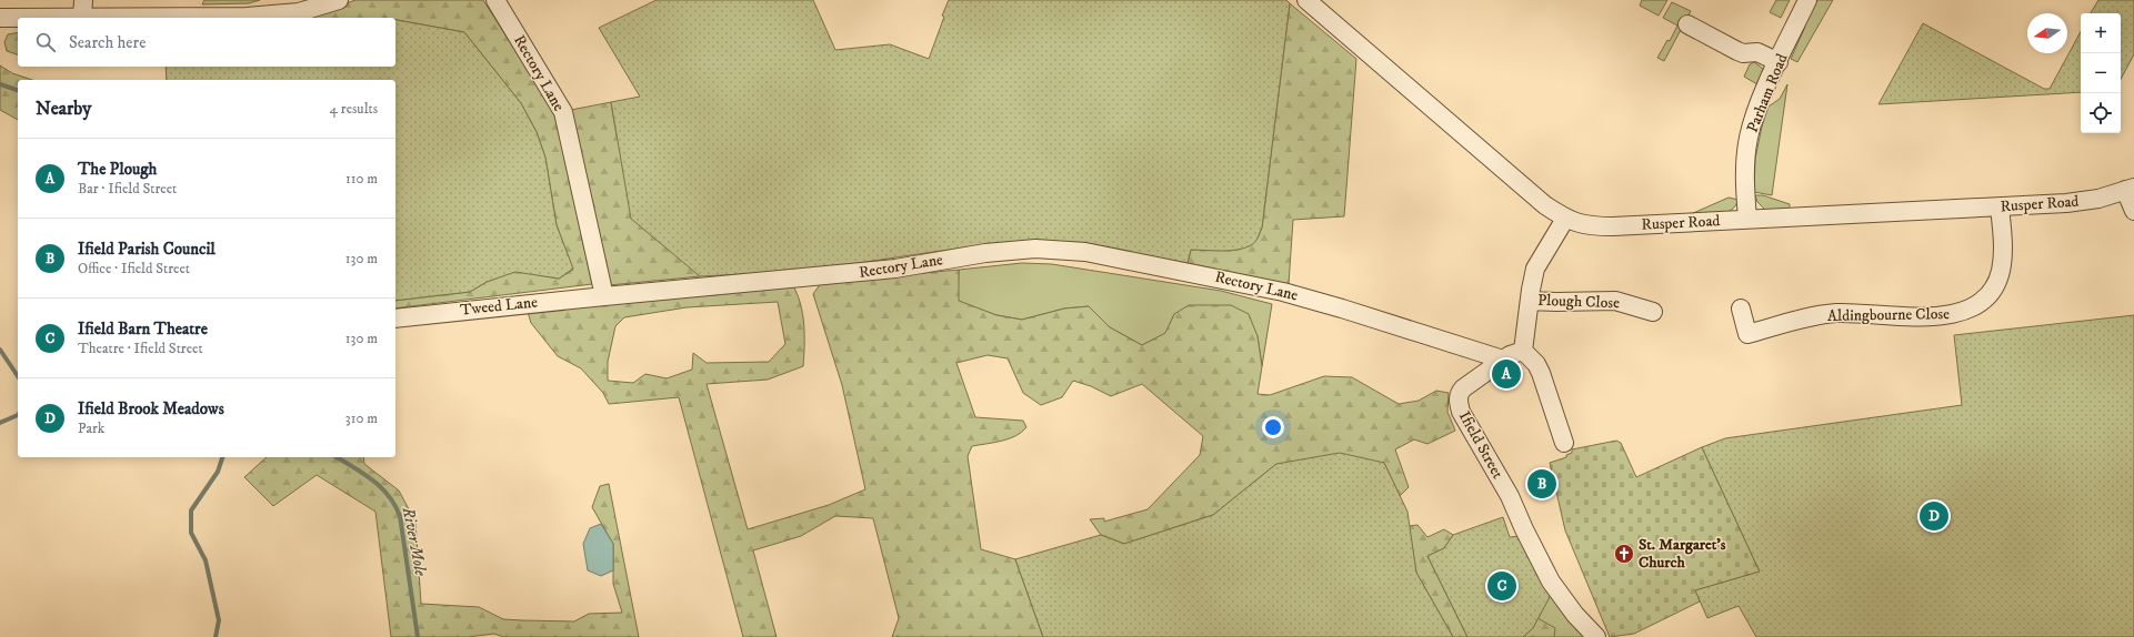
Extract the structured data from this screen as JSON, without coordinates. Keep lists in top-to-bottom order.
{
  "streets": {
    "street": [
      "Rectory Lane",
      "Parham Road",
      "Rusper Road",
      "Plough Close",
      "Tweed Lane",
      "Aldingbourne Close",
      "Ifield Street"
    ]
  },
  "crossings": [
    ["Rectory Lane", "Tweed Lane"],
    ["Rectory Lane", "Ifield Street"],
    ["Parham Road", "Rusper Road"],
    ["Rusper Road", "Aldingbourne Close"]
  ],
  "water": ["River Mole"],
  "places": {
    "church": ["St. Margaret's Church"]
  },
  "north": "left",
  "page": {
    "map_buttons": ["+", "−"],
    "search": "Search here",
    "heading": ["Nearby", "4 results"],
    "list": [
      {
        "mark": "A",
        "name": "The Plough",
        "note": "Bar · Ifield Street",
        "value": "110 m"
      },
      {
        "mark": "B",
        "name": "Ifield Parish Council",
        "note": "Office · Ifield Street",
        "value": "130 m"
      },
      {
        "mark": "C",
        "name": "Ifield Barn Theatre",
        "note": "Theatre · Ifield Street",
        "value": "130 m"
      },
      {
        "mark": "D",
        "name": "Ifield Brook Meadows",
        "note": "Park",
        "value": "310 m"
      }
    ],
    "pins": [
      "A",
      "B",
      "D",
      "C"
    ]
  }
}
